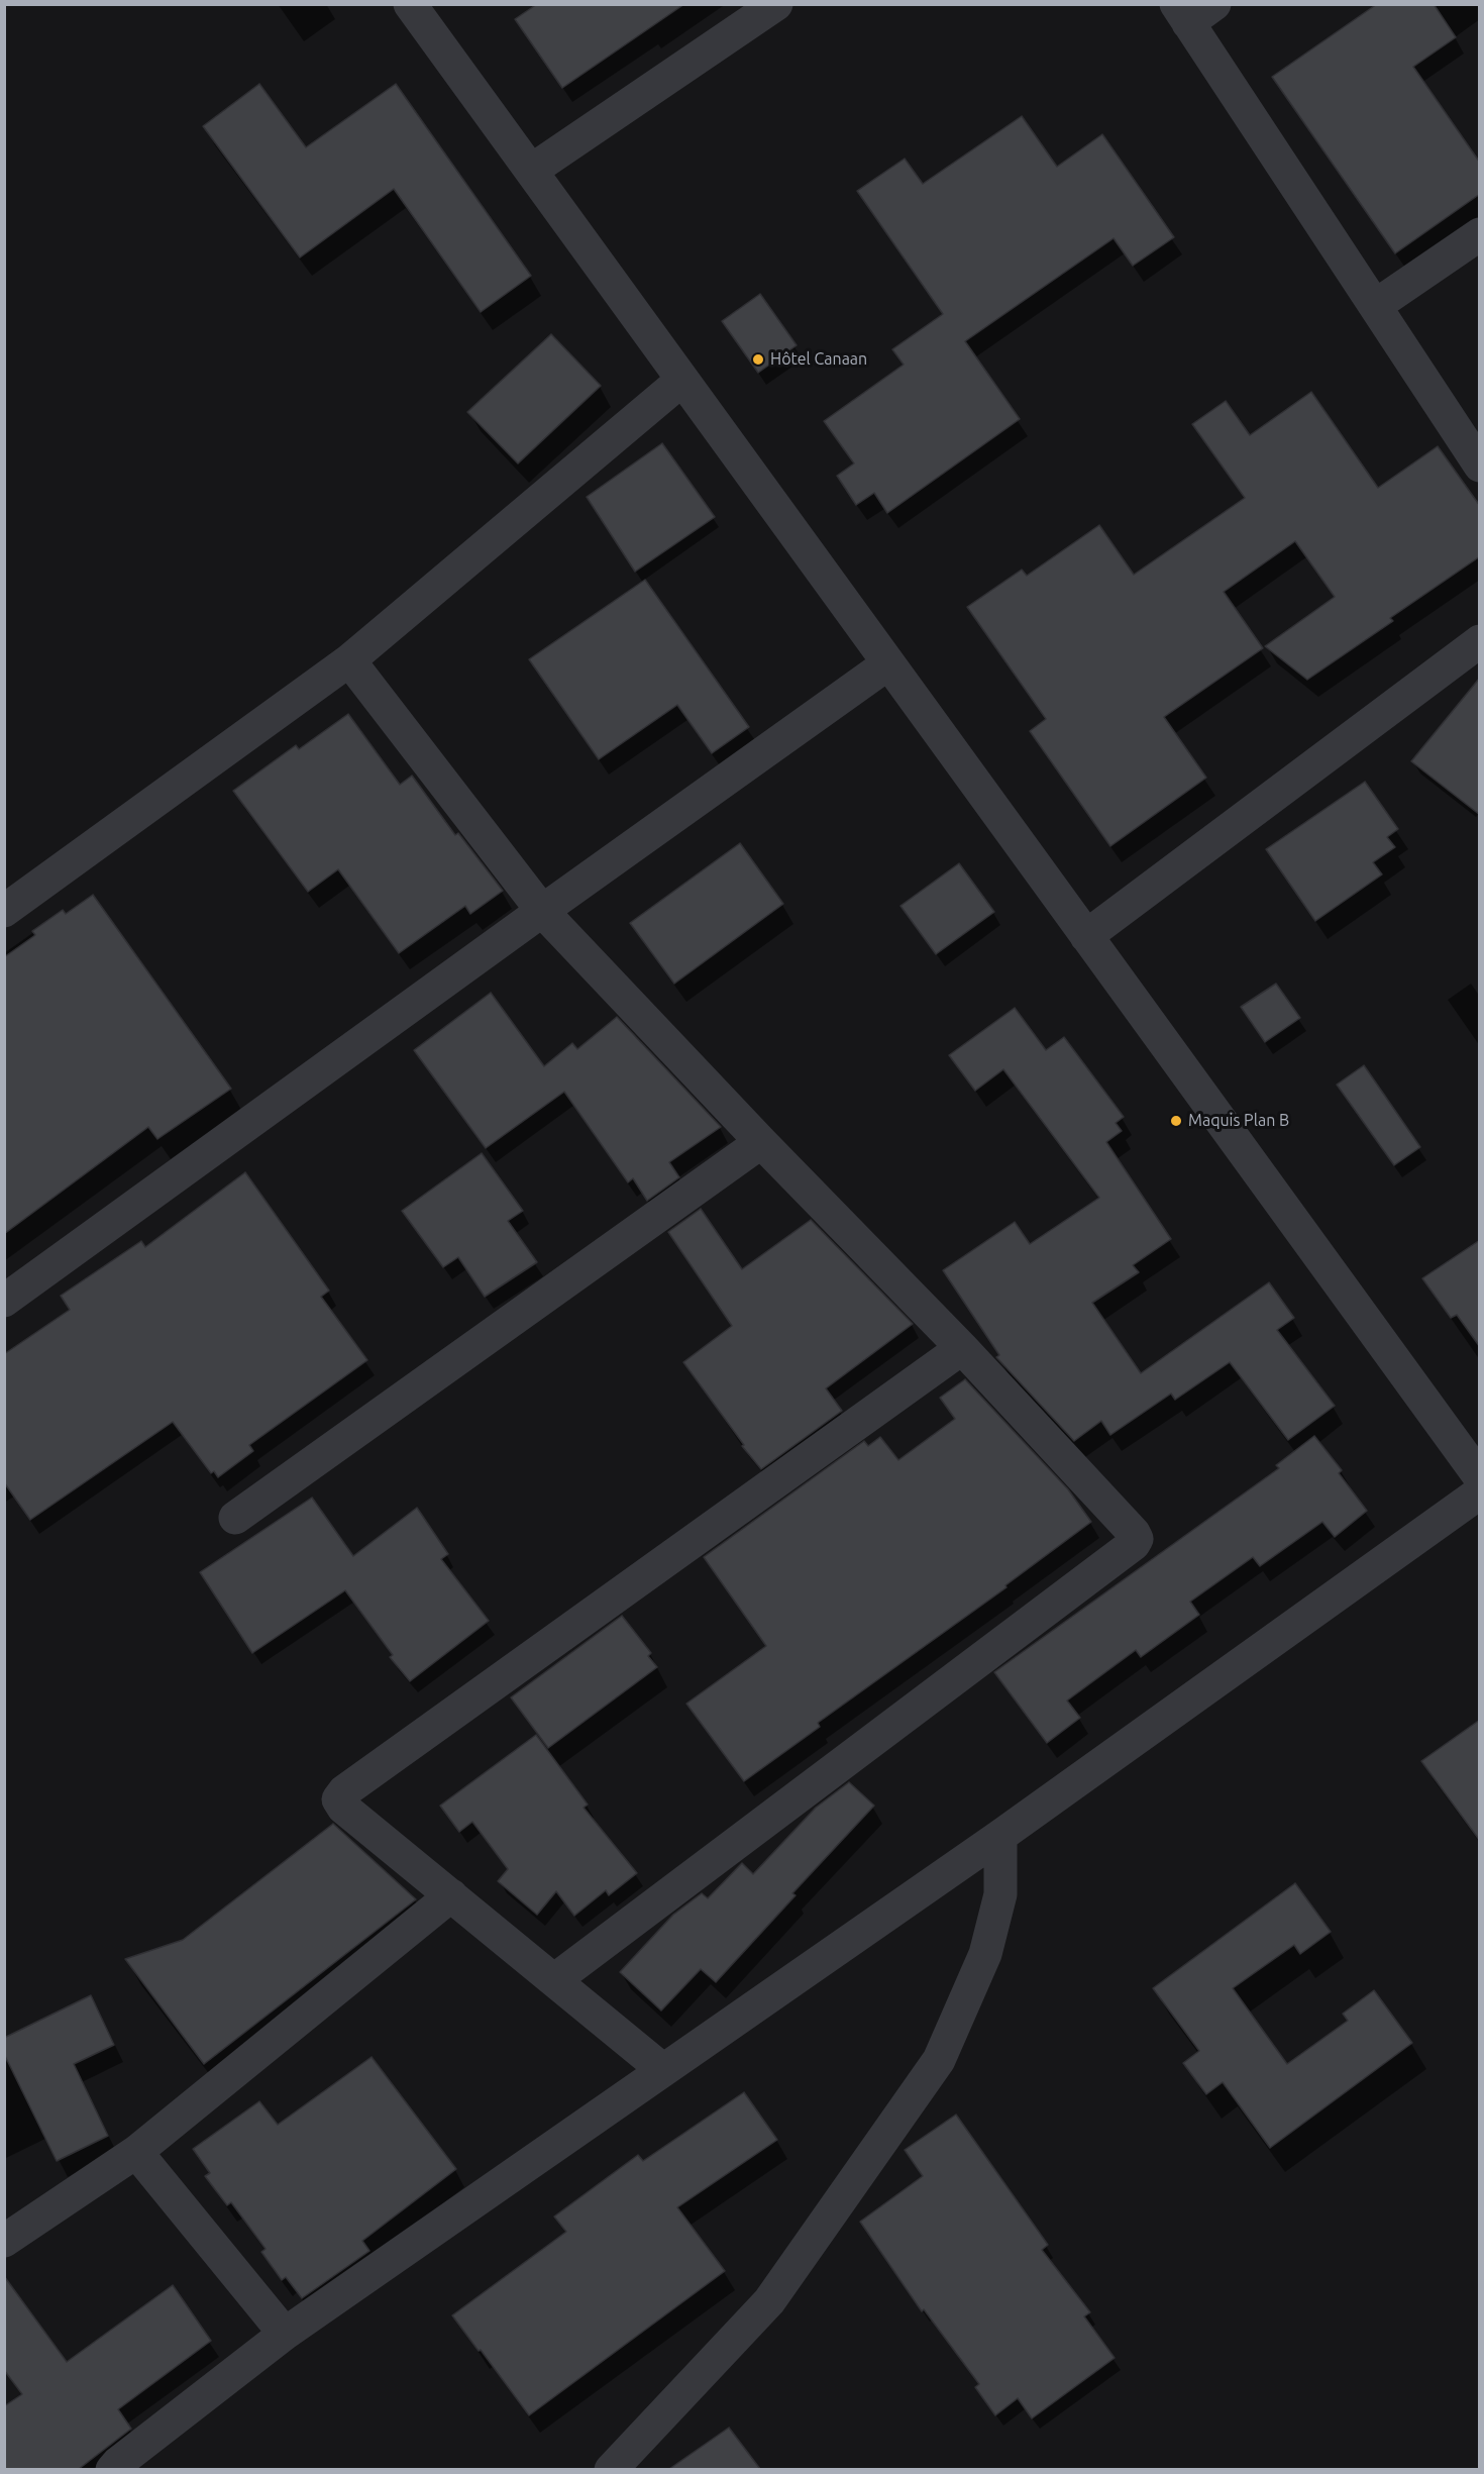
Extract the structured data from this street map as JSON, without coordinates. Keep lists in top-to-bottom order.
{
  "places": ["Hôtel Canaan", "Maquis Plan B"]
}
